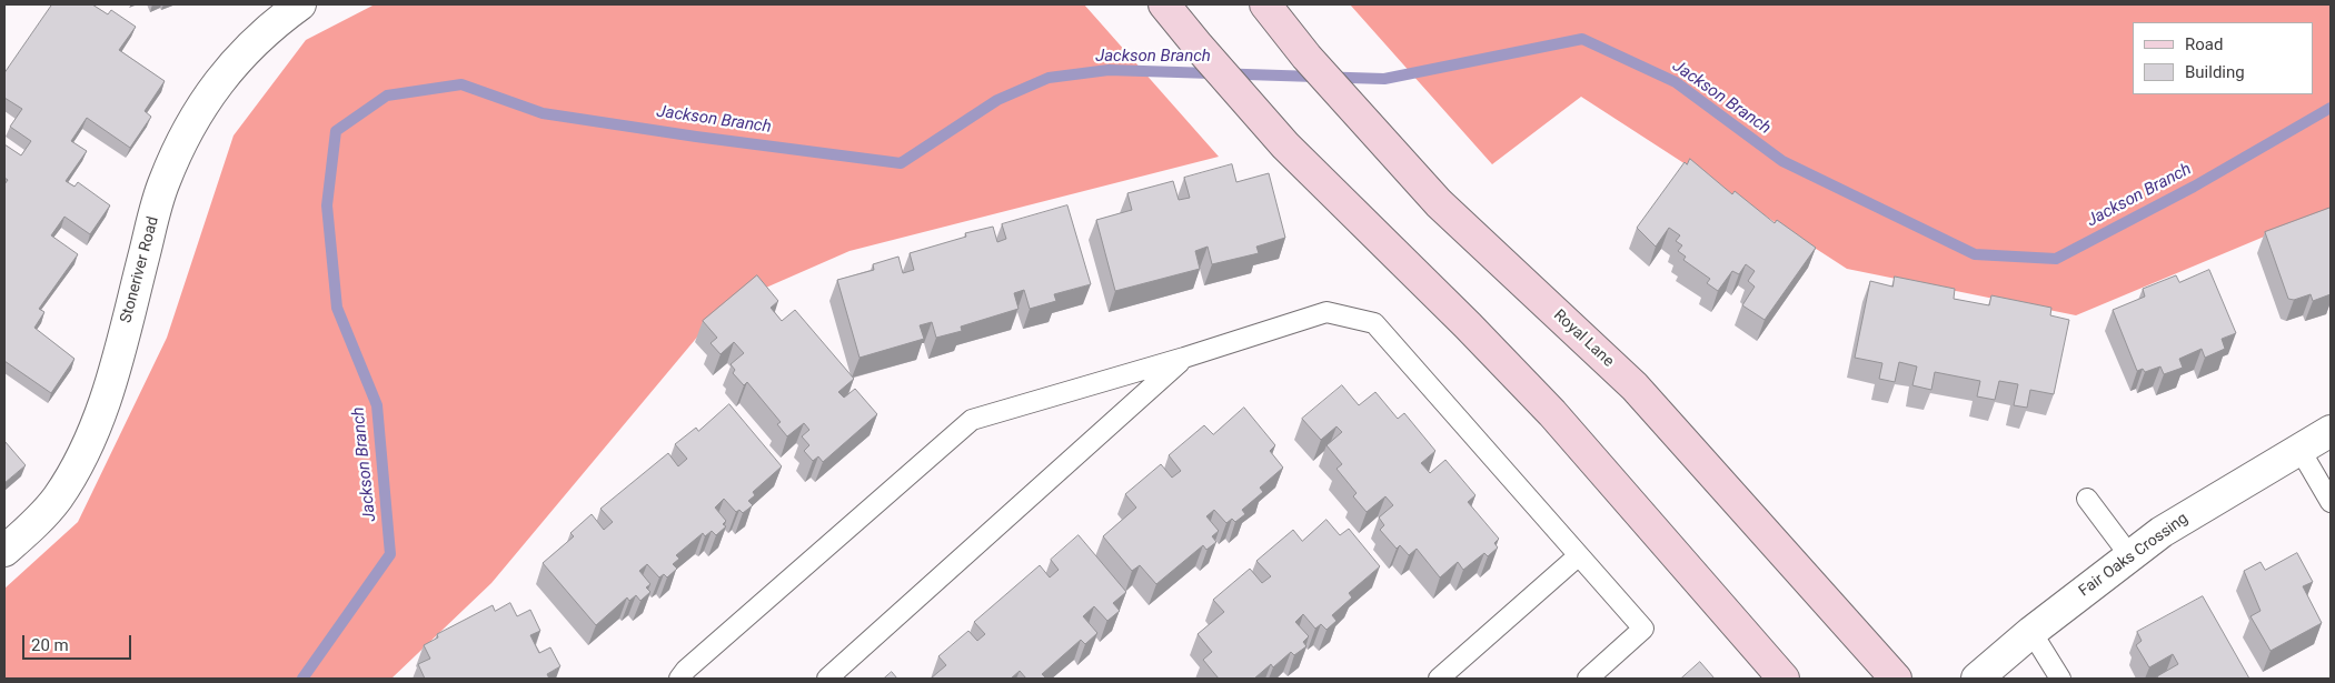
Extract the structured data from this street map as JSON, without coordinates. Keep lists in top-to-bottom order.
{
  "streets": {
    "main road": ["Royal Lane"],
    "street": ["Stoneriver Road", "Fair Oaks Crossing"]
  },
  "water": ["Jackson Branch"],
  "legend": ["Road", "Building"],
  "scale_bar": "20 m"
}
